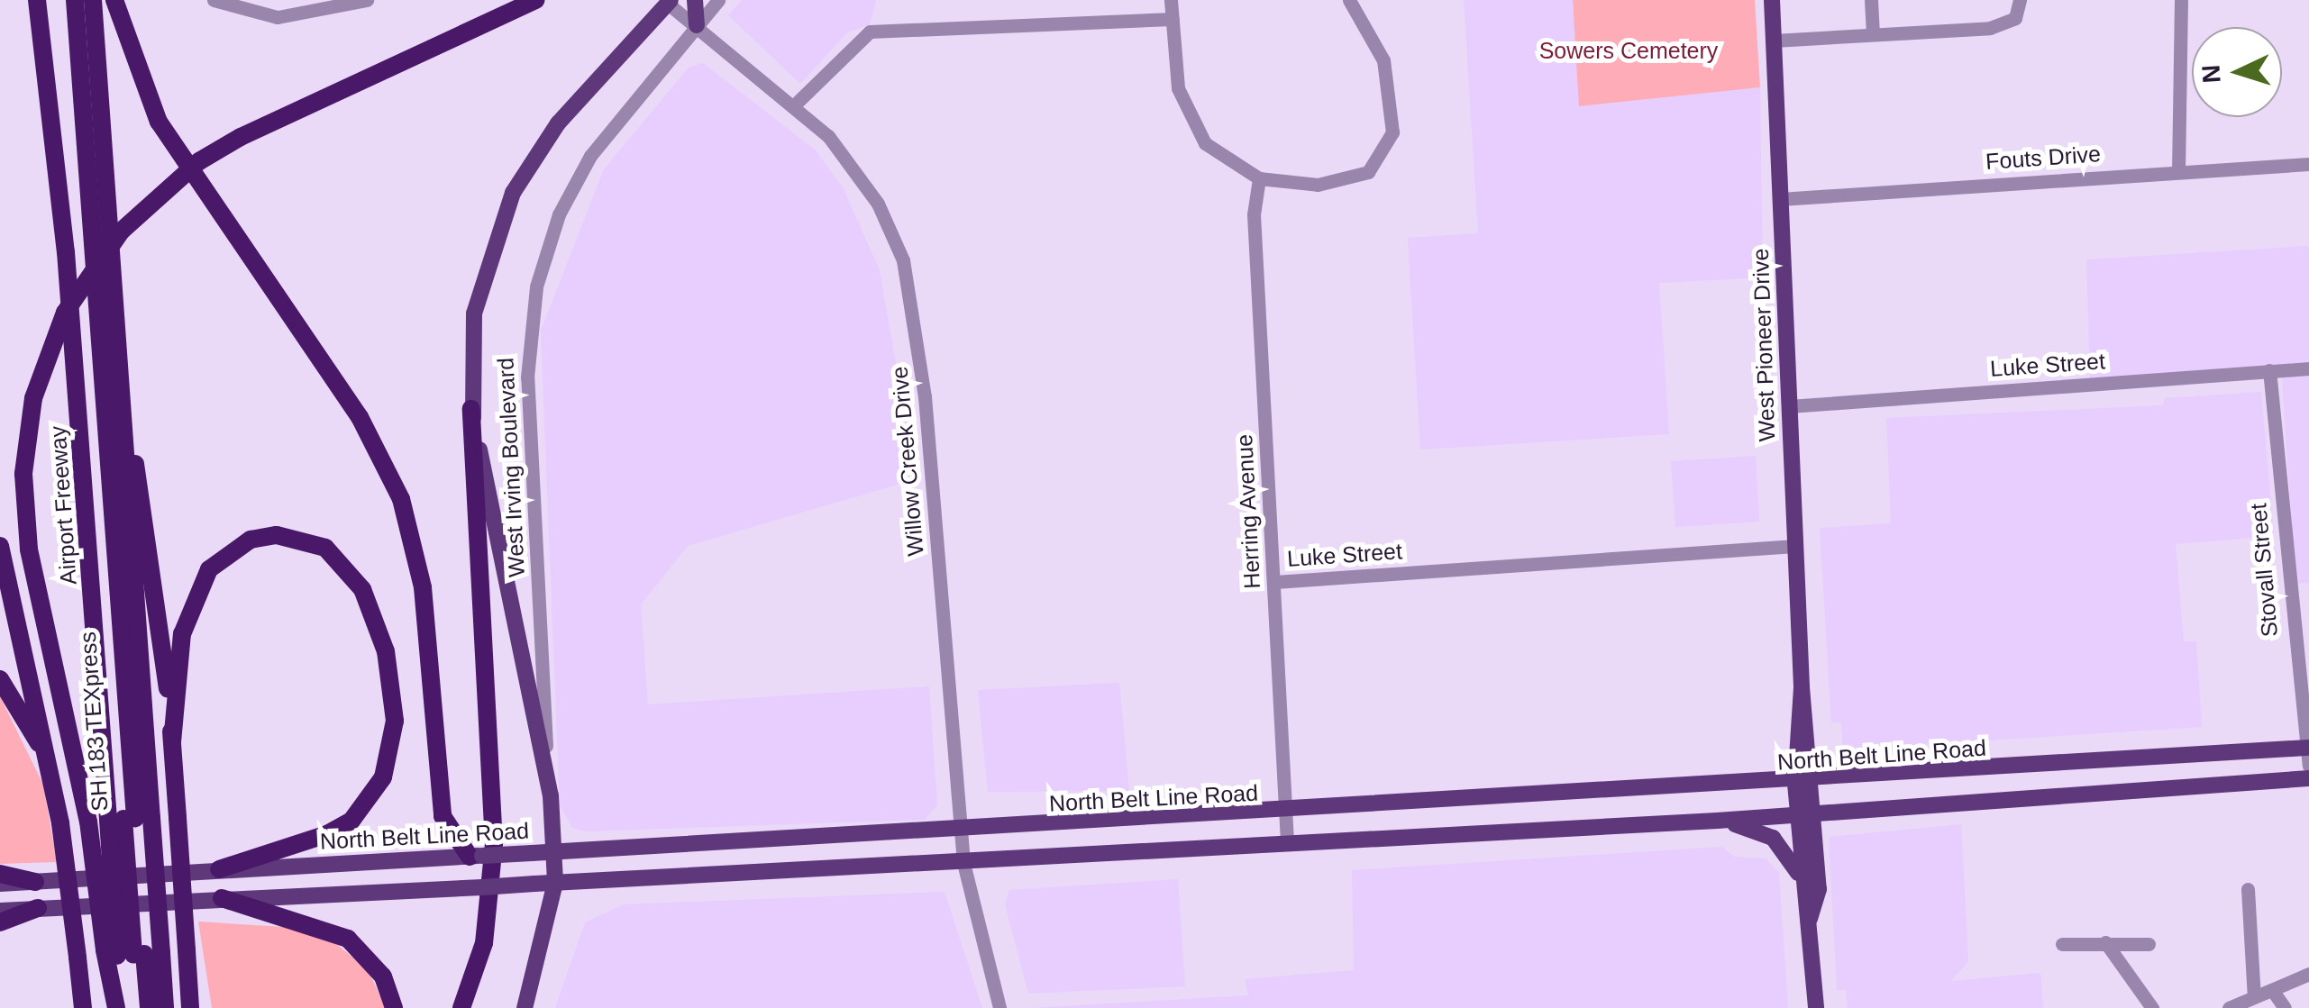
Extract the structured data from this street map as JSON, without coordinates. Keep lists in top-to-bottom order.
{
  "streets": {
    "highway": ["Airport Freeway", "SH 183 TEXpress"],
    "main road": ["West Pioneer Drive", "West Irving Boulevard", "North Belt Line Road"],
    "street": [
      "Fouts Drive",
      "Luke Street",
      "Willow Creek Drive",
      "Herring Avenue",
      "Stovall Street"
    ]
  },
  "crossings": [
    ["Fouts Drive", "West Pioneer Drive"],
    ["West Pioneer Drive", "Luke Street"],
    ["West Pioneer Drive", "North Belt Line Road"],
    ["Luke Street", "Herring Avenue"],
    ["Luke Street", "Stovall Street"],
    ["Willow Creek Drive", "West Irving Boulevard"],
    ["Willow Creek Drive", "North Belt Line Road"],
    ["West Irving Boulevard", "North Belt Line Road"],
    ["Airport Freeway", "SH 183 TEXpress"],
    ["Herring Avenue", "North Belt Line Road"],
    ["Stovall Street", "North Belt Line Road"]
  ],
  "parks": ["Sowers Cemetery"],
  "north": "left"
}
